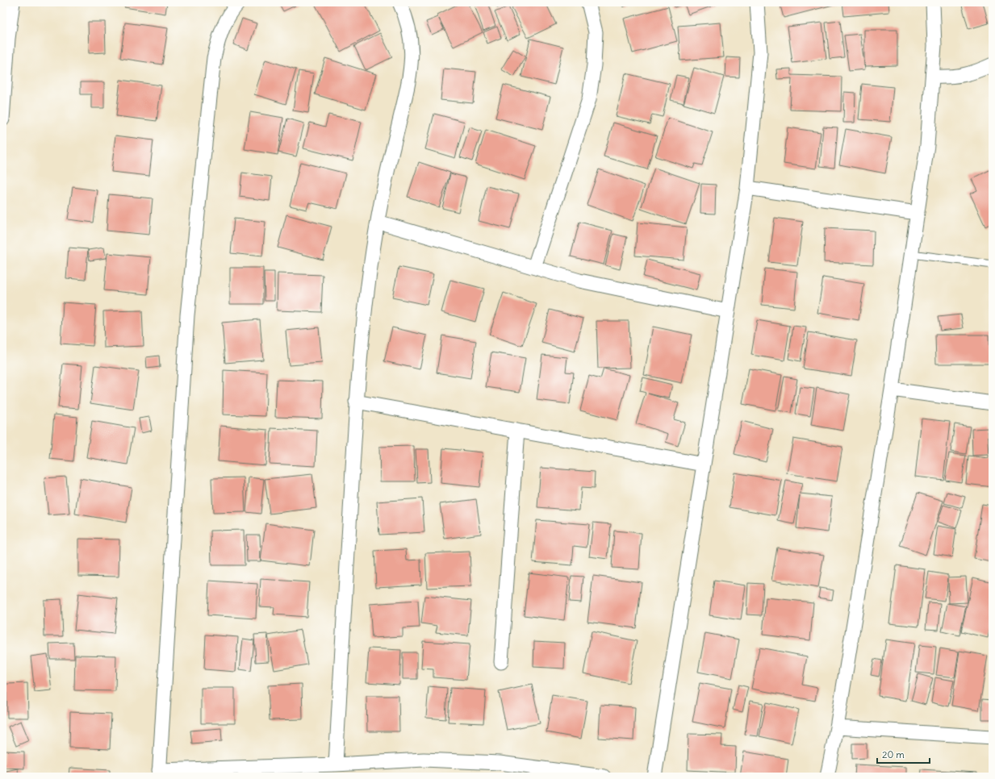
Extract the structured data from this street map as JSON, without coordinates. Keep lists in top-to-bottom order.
{
  "scale_bar": "20 m"
}
